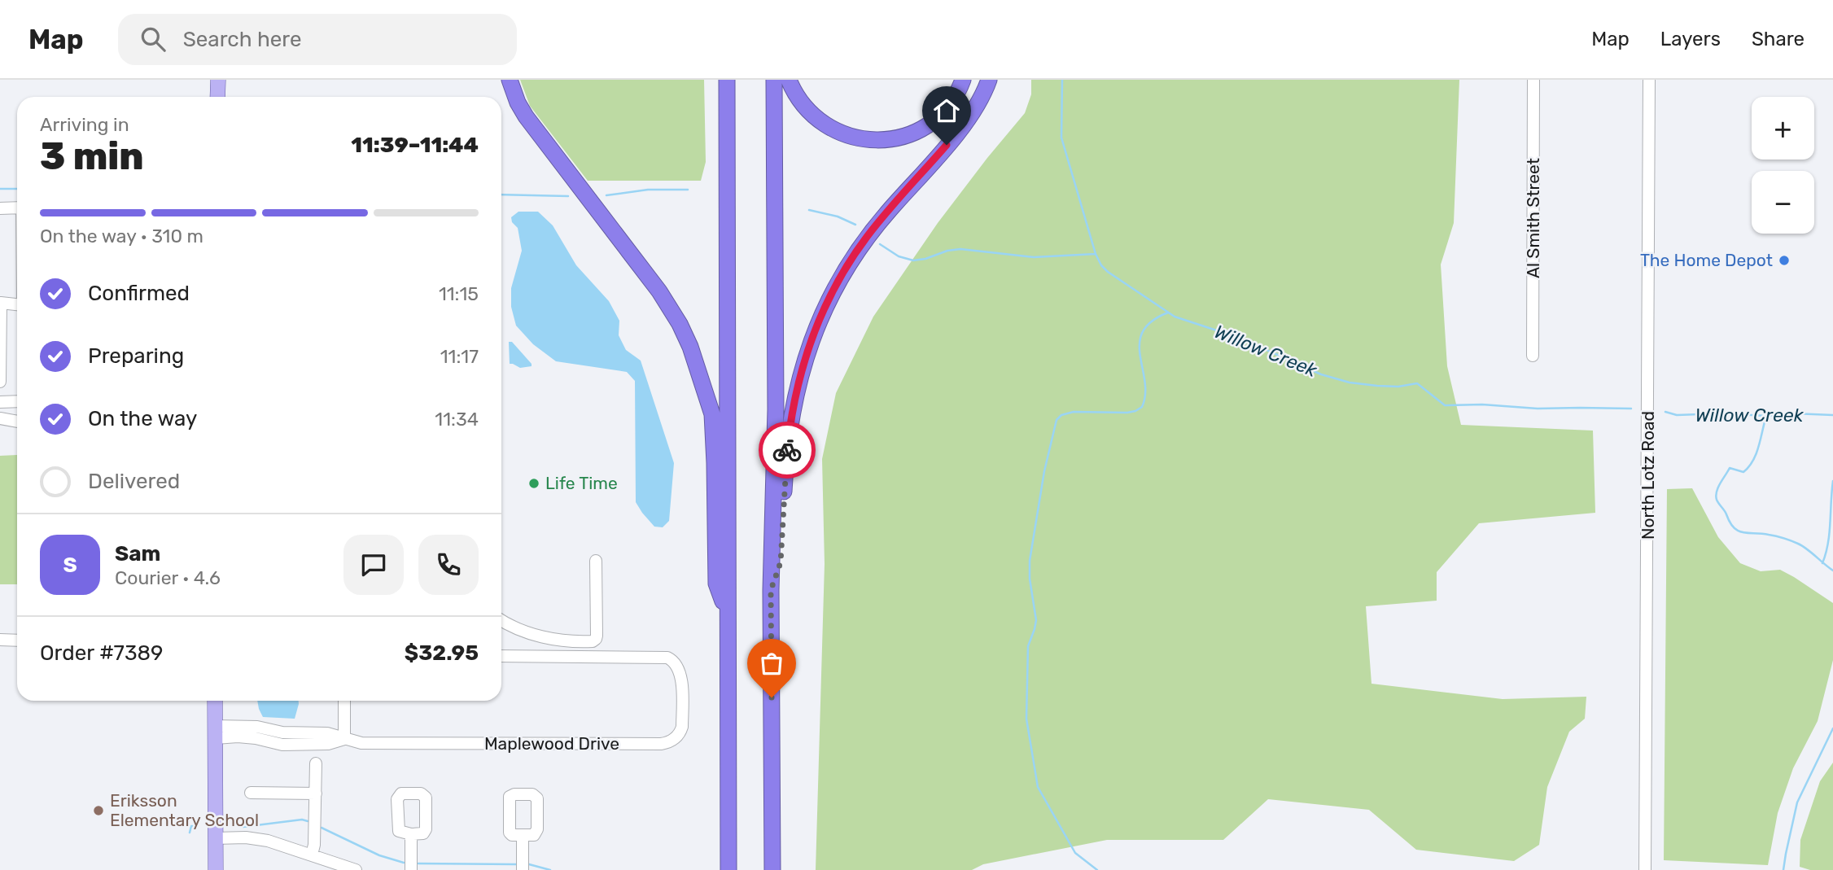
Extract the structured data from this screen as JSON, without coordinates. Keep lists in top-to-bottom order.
{
  "streets": {
    "street": ["Al Smith Street", "North Lotz Road", "Maplewood Drive"]
  },
  "water": ["Willow Creek"],
  "places": ["The Home Depot", "Life Time", "Eriksson Elementary School"],
  "page": {
    "header": "Map",
    "search": "Search here",
    "nav": ["Map", "Layers", "Share"],
    "map_buttons": ["+", "−"],
    "heading": ["3 min", "Arriving in", "11:39–11:44"],
    "panel": [
      "Sam",
      "Courier · 4.6",
      "Order #7389",
      "$32.95"
    ],
    "bar": "On the way · 310 m",
    "list": [
      ["Confirmed", "11:15"],
      ["Preparing", "11:17"],
      ["On the way", "11:34"],
      "Delivered"
    ],
    "round": "S"
  }
}
